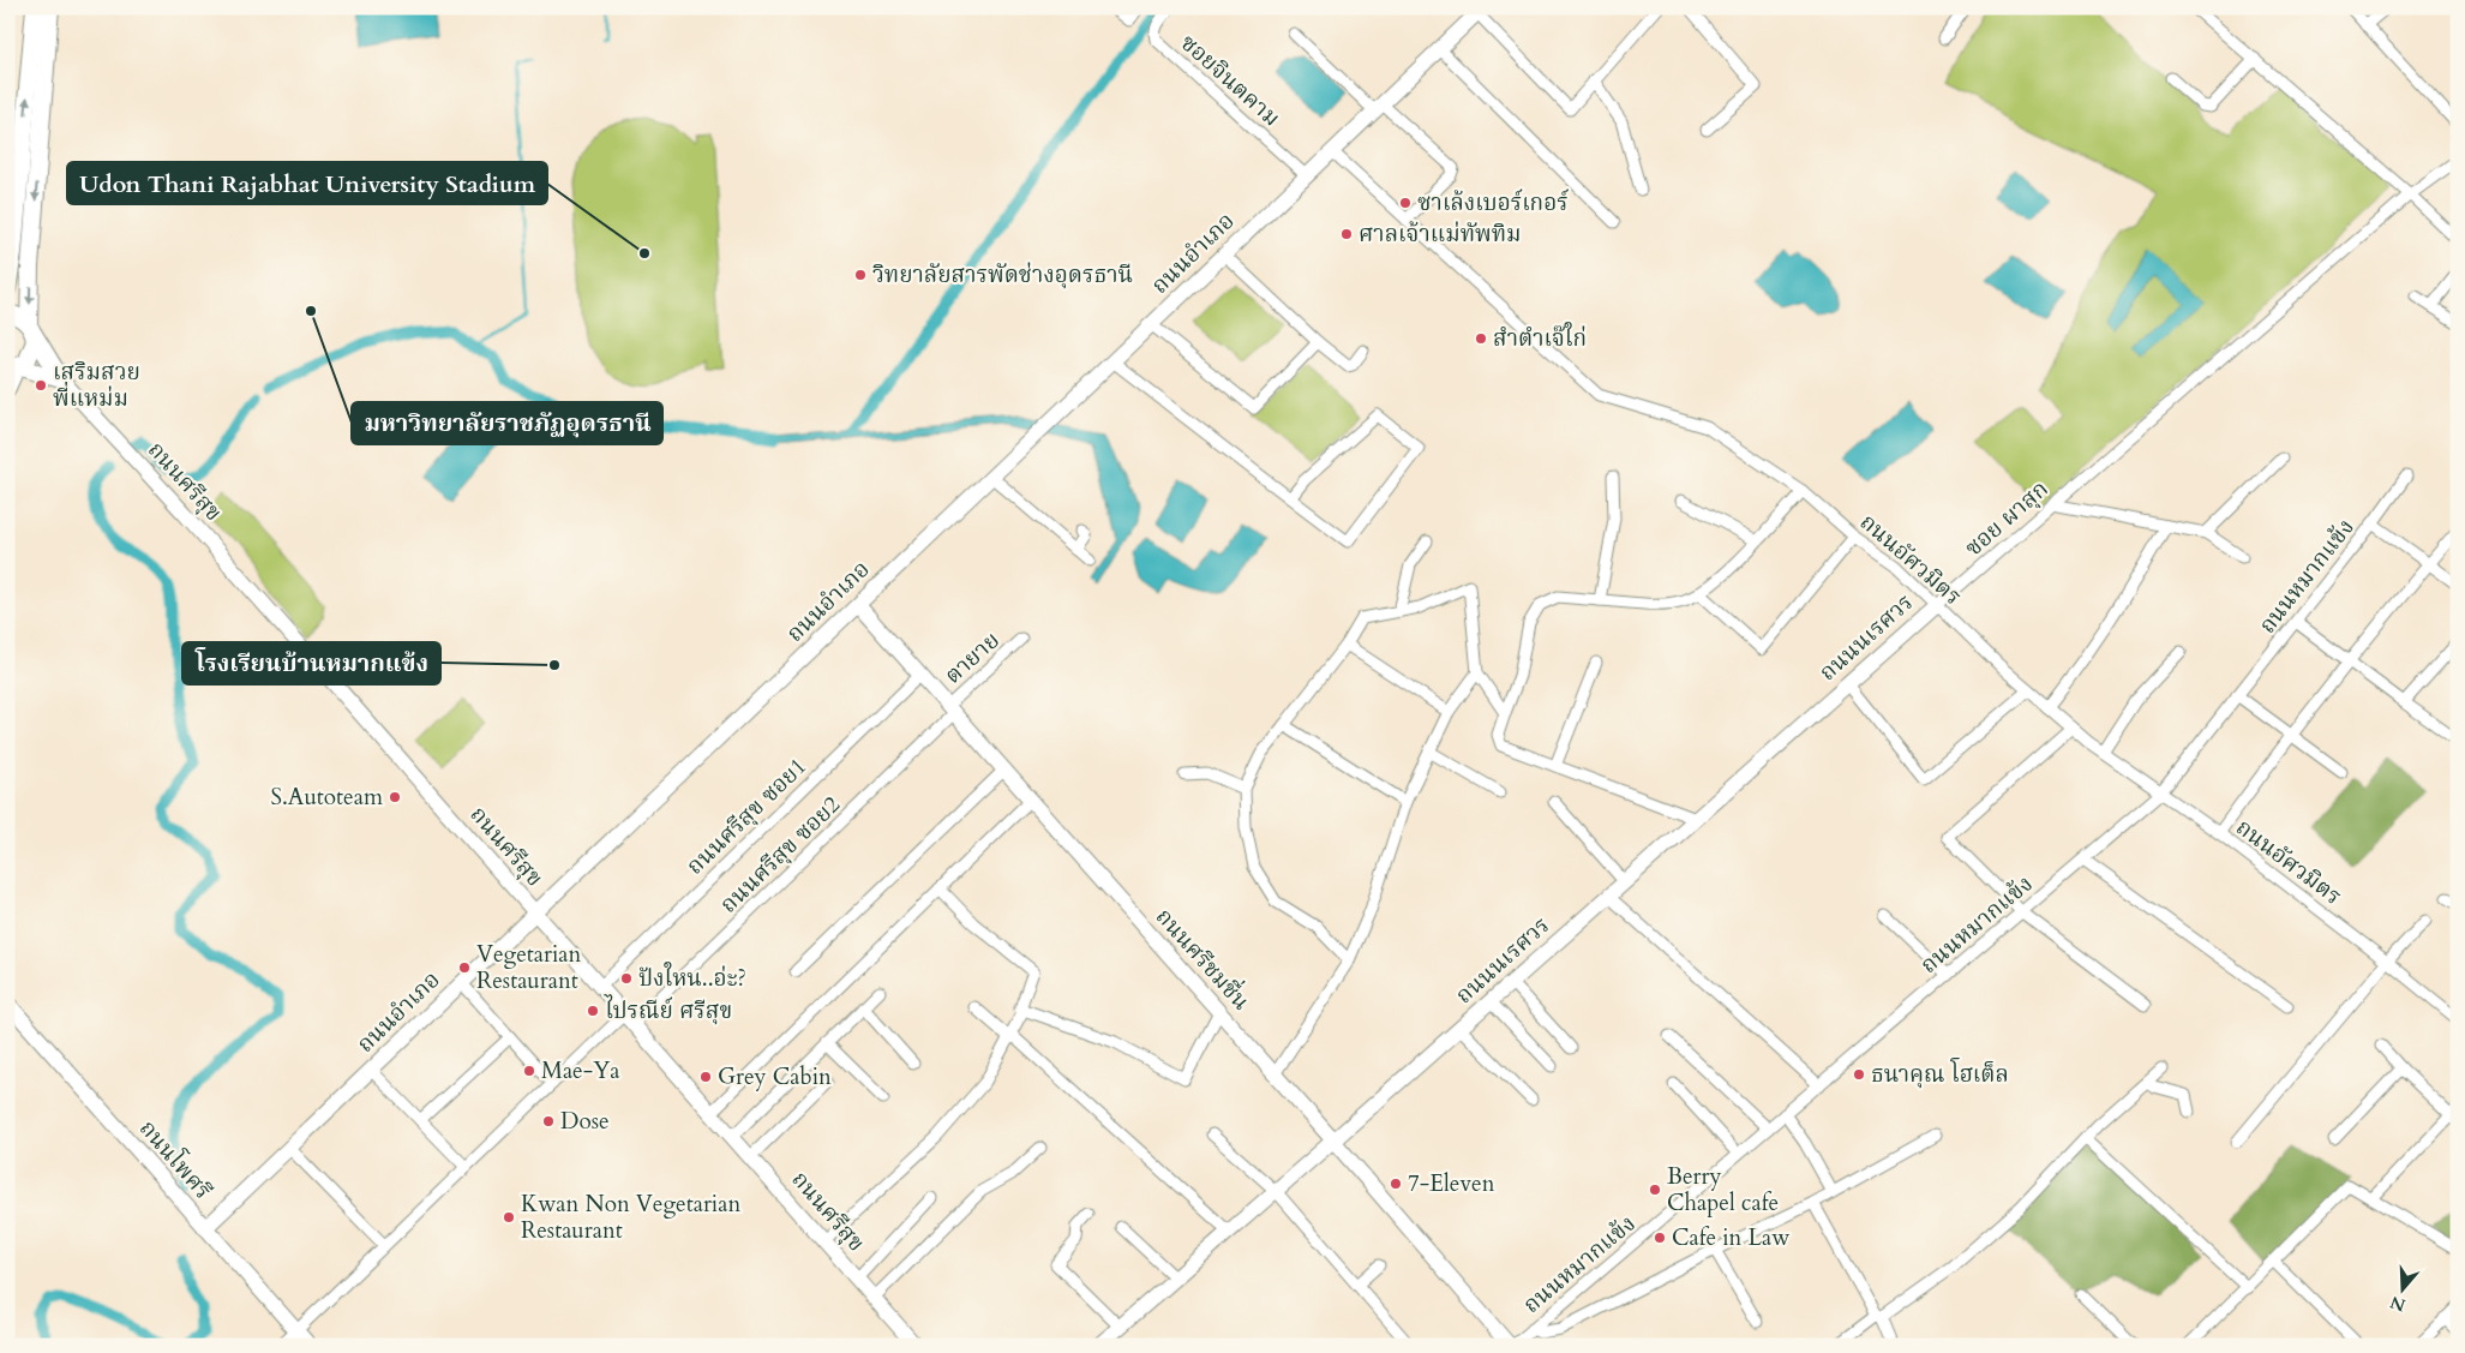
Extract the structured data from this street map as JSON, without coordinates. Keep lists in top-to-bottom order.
{
  "streets": {
    "street": [
      "ซอยจินตคาม",
      "ถนนอำเภอ",
      "ถนนศรีสุข",
      "ซอย ผาสุก",
      "ถนนอัศวมิตร",
      "ถนนหมากแข้ง",
      "ถนนนเรศวร",
      "ตายาย",
      "ถนนศรีสุข ซอย1",
      "ถนนศรีสุข ซอย2",
      "ถนนศรีชมชื่น",
      "ถนนโพศรี"
    ]
  },
  "crossings": [
    ["ซอยจินตคาม", "ถนนอำเภอ"],
    ["ถนนอำเภอ", "ถนนศรีสุข"],
    ["ถนนอำเภอ", "ถนนอัศวมิตร"],
    ["ถนนอำเภอ", "ถนนศรีชมชื่น"],
    ["ถนนอำเภอ", "ถนนโพศรี"],
    ["ถนนศรีสุข", "ถนนศรีสุข ซอย1"],
    ["ถนนศรีสุข", "ถนนศรีสุข ซอย2"],
    ["ซอย ผาสุก", "ถนนอัศวมิตร"],
    ["ซอย ผาสุก", "ถนนนเรศวร"],
    ["ถนนอัศวมิตร", "ถนนหมากแข้ง"],
    ["ถนนอัศวมิตร", "ถนนนเรศวร"],
    ["ถนนหมากแข้ง", "ถนนศรีชมชื่น"],
    ["ถนนนเรศวร", "ถนนศรีชมชื่น"],
    ["ตายาย", "ถนนศรีสุข ซอย2"],
    ["ตายาย", "ถนนศรีชมชื่น"],
    ["ถนนศรีสุข ซอย1", "ถนนศรีชมชื่น"],
    ["ถนนศรีสุข ซอย2", "ถนนศรีชมชื่น"],
    ["ถนนศรีสุข ซอย2", "ถนนโพศรี"]
  ],
  "places": [
    "ซาเล้งเบอร์เกอร์",
    "ศาลเจ้าแม่ทัพทิม",
    "Udon Thani Rajabhat University Stadium",
    "วิทยาลัยสารพัดช่างอุดรธานี",
    "มหาวิทยาลัยราชภัฏอุดรธานี",
    "สำตำเจ๊ใก่",
    "เสริมสวย พี่แหม่ม",
    "โรงเรียนบ้านหมากแข้ง",
    "S.Autoteam",
    "Vegetarian Restaurant",
    "ปังใหน..อ่ะ?",
    "ไปรณีย์ ศรีสุข",
    "Mae-Ya",
    "ธนาคุณ โฮเต็ล",
    "Grey Cabin",
    "Dose",
    "7-Eleven",
    "Berry Chapel cafe",
    "Kwan Non Vegetarian Restaurant",
    "Cafe in Law"
  ],
  "north": "bottom"
}
